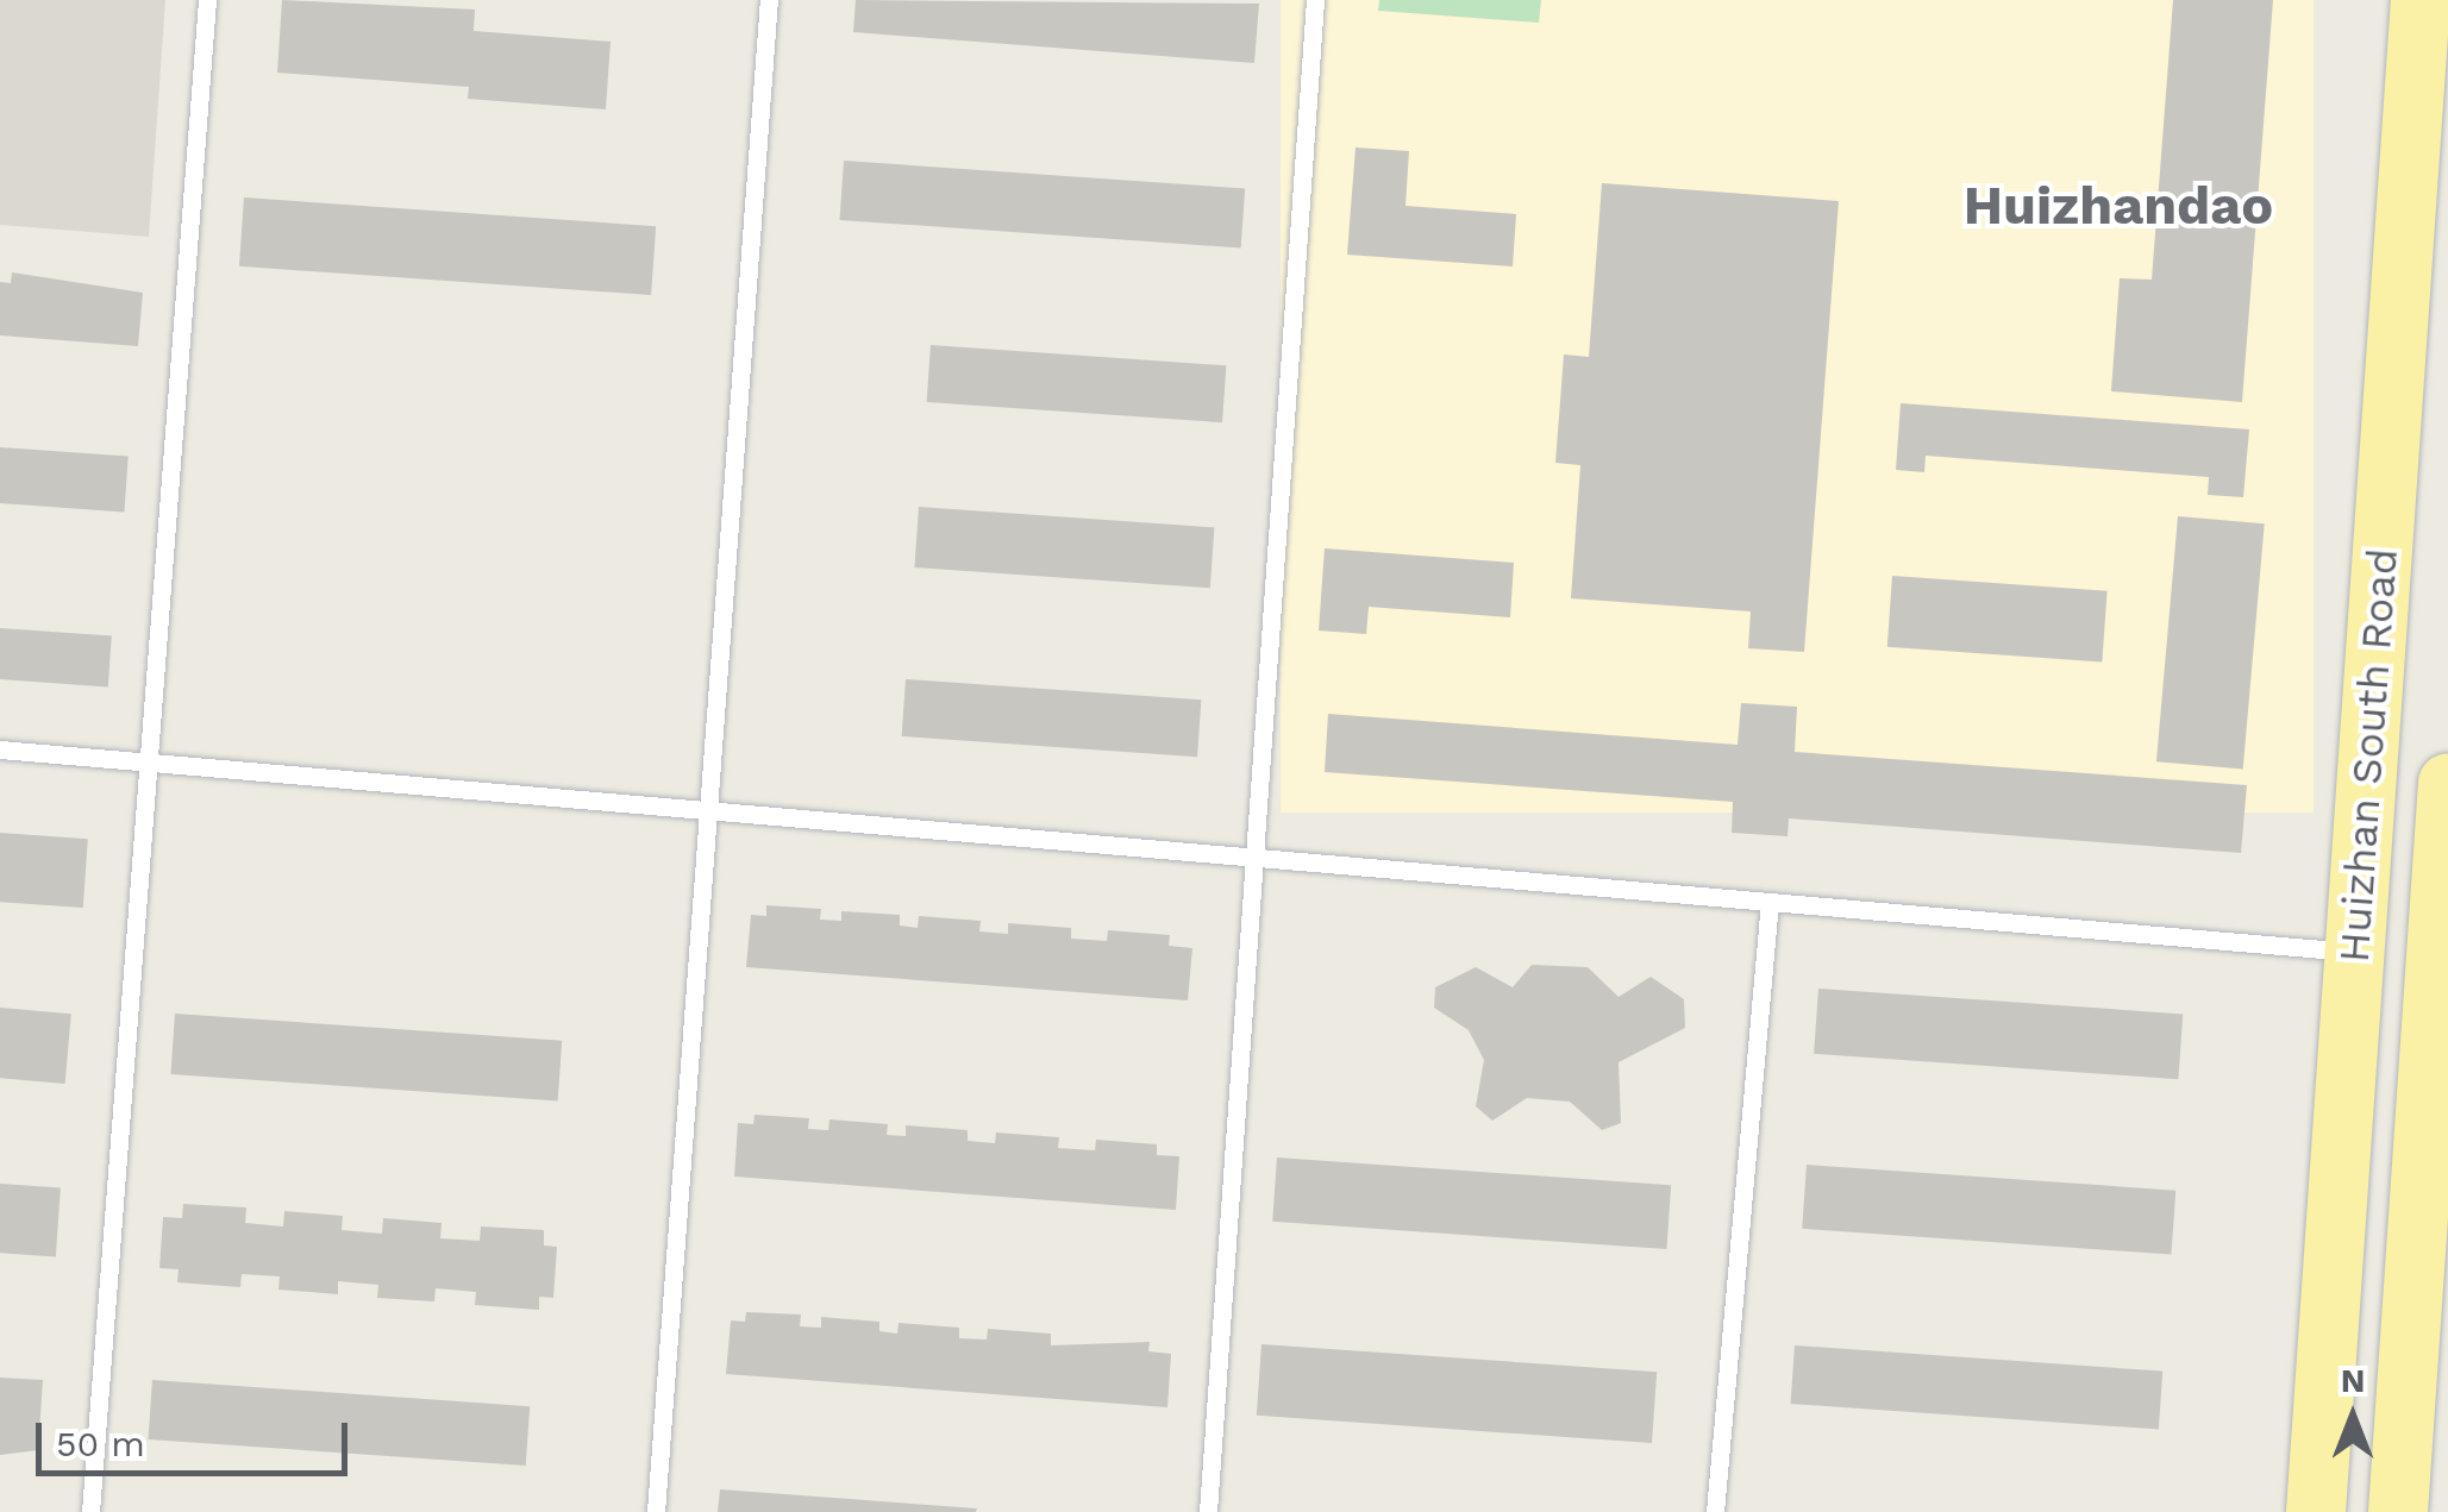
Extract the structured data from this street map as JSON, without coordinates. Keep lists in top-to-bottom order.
{
  "streets": {
    "main road": ["Huizhan South Road"]
  },
  "districts": ["Huizhandao"],
  "scale_bar": "50 m",
  "north": "top"
}
